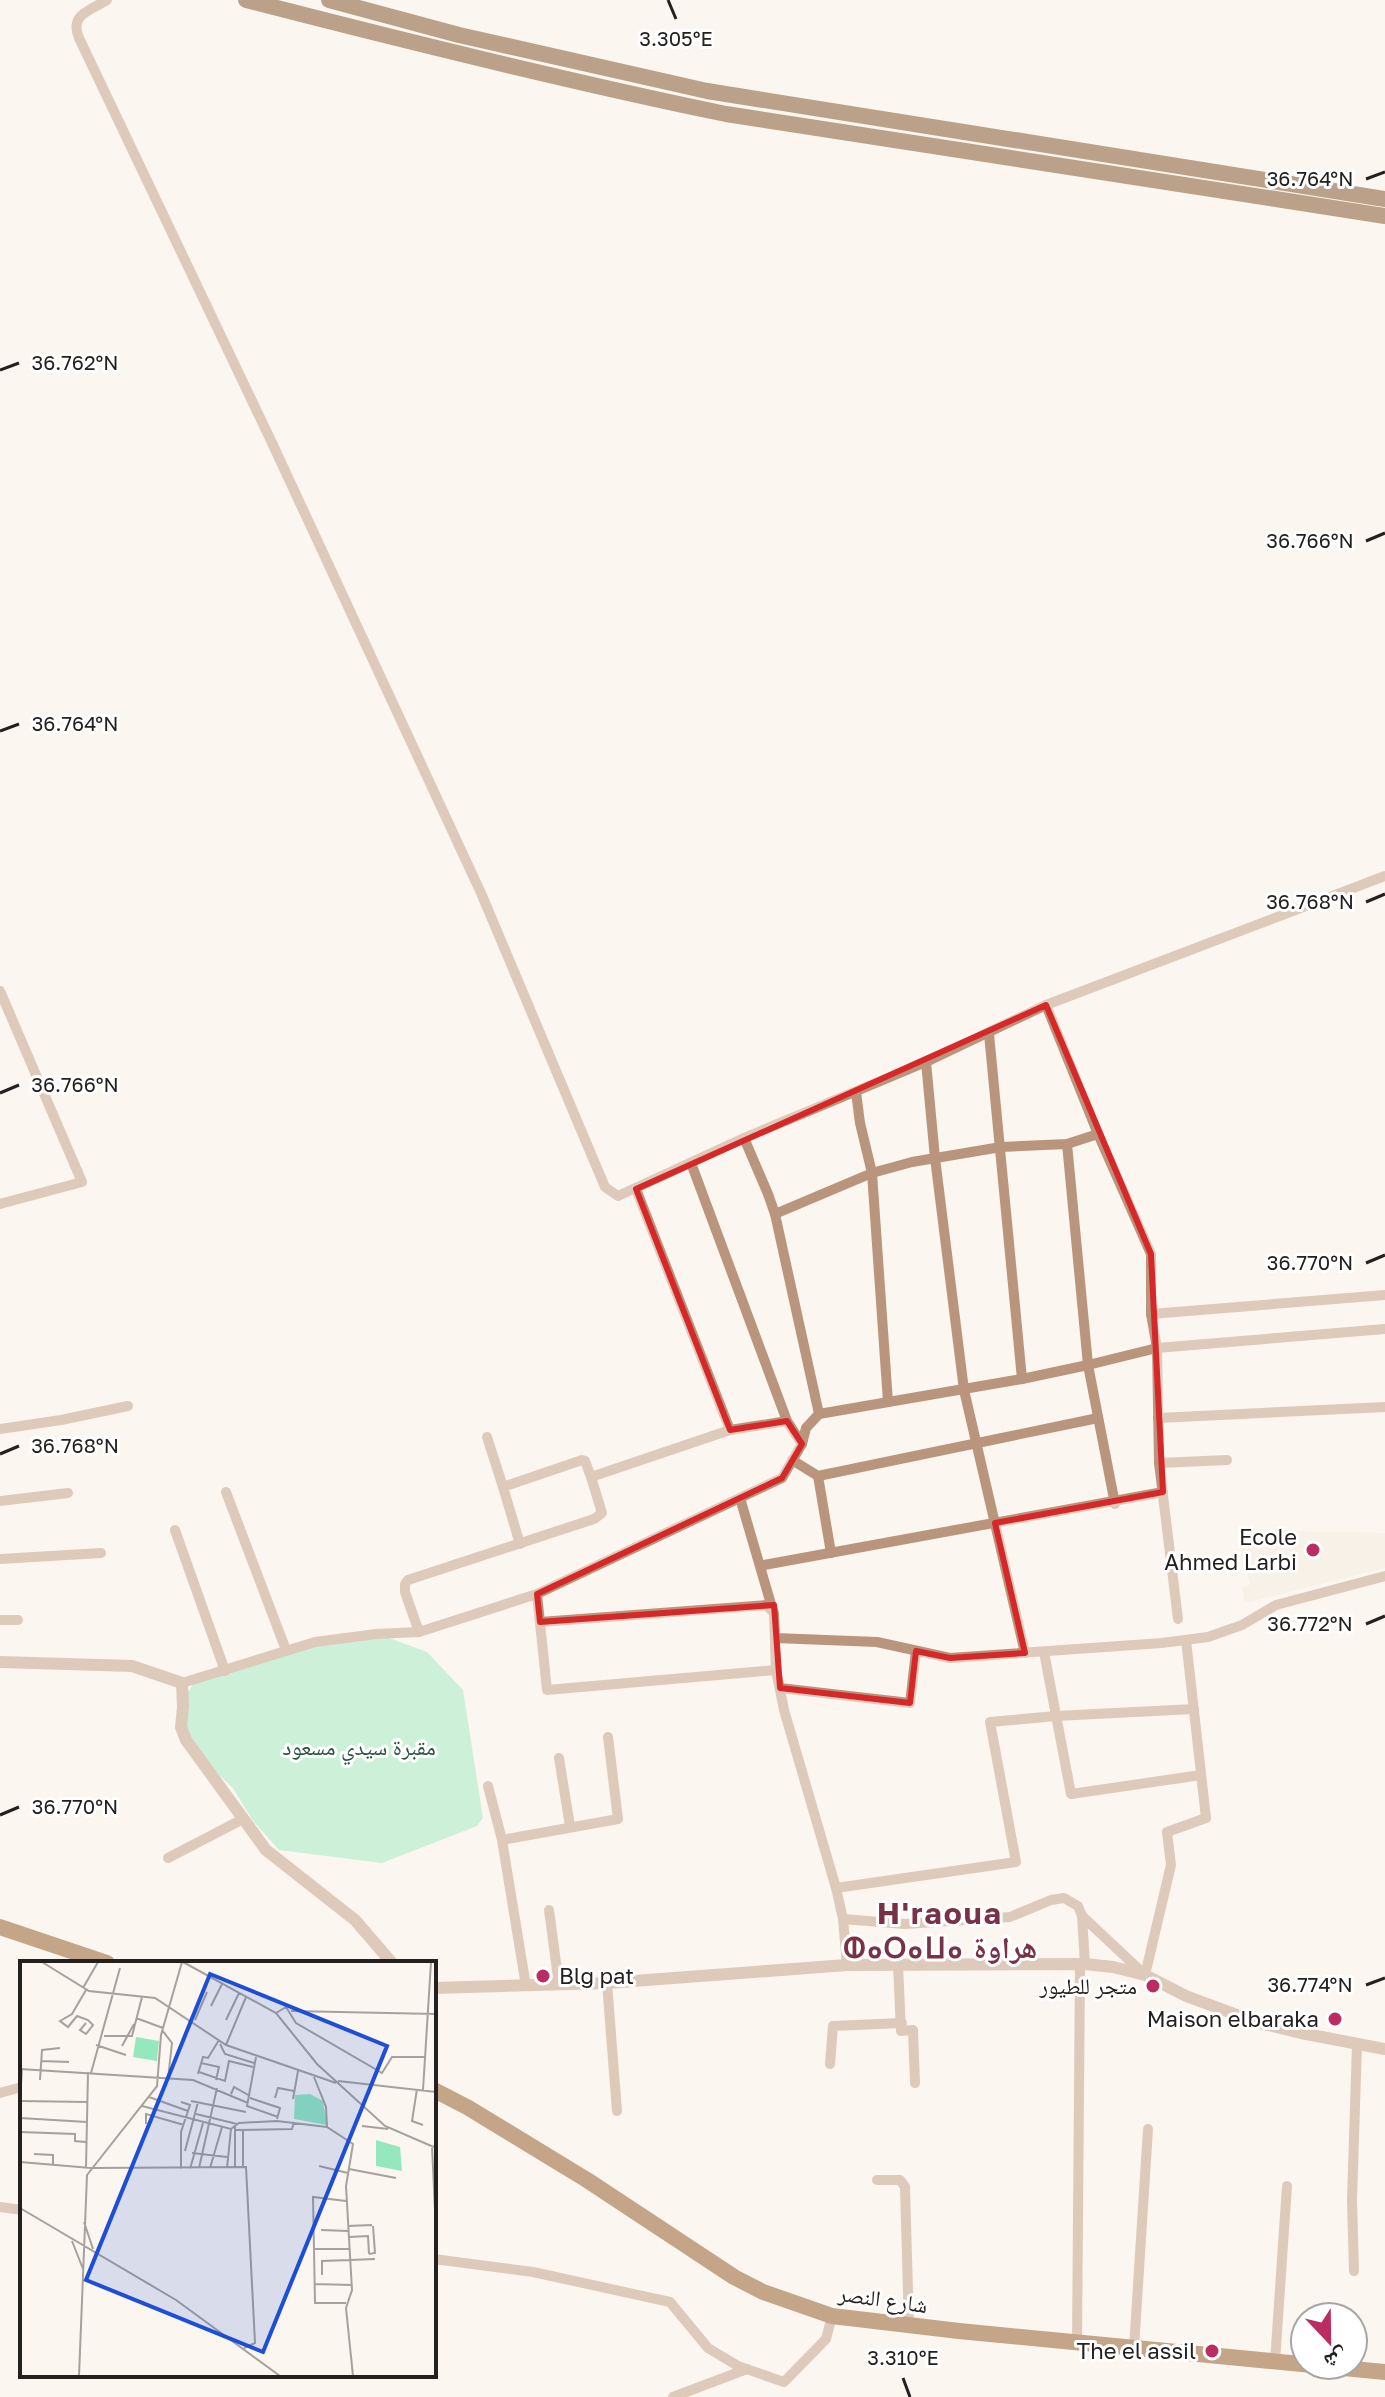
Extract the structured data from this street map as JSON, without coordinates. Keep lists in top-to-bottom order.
{
  "streets": {
    "main road": ["شارع النصر"]
  },
  "districts": ["H'raoua ⵀⴰⵔⴰⵡⴰ هراوة"],
  "parks": ["مقبرة سيدي مسعود"],
  "places": [
    "Ecole Ahmed Larbi",
    "Blg pat",
    "متجر للطيور",
    "Maison elbaraka",
    "The el assil"
  ],
  "north": "bottom",
  "coordinates": [
    "3.305°E",
    "36.764°N",
    "36.762°N",
    "36.766°N",
    "36.768°N",
    "36.770°N",
    "36.772°N",
    "36.774°N",
    "3.310°E"
  ]
}
